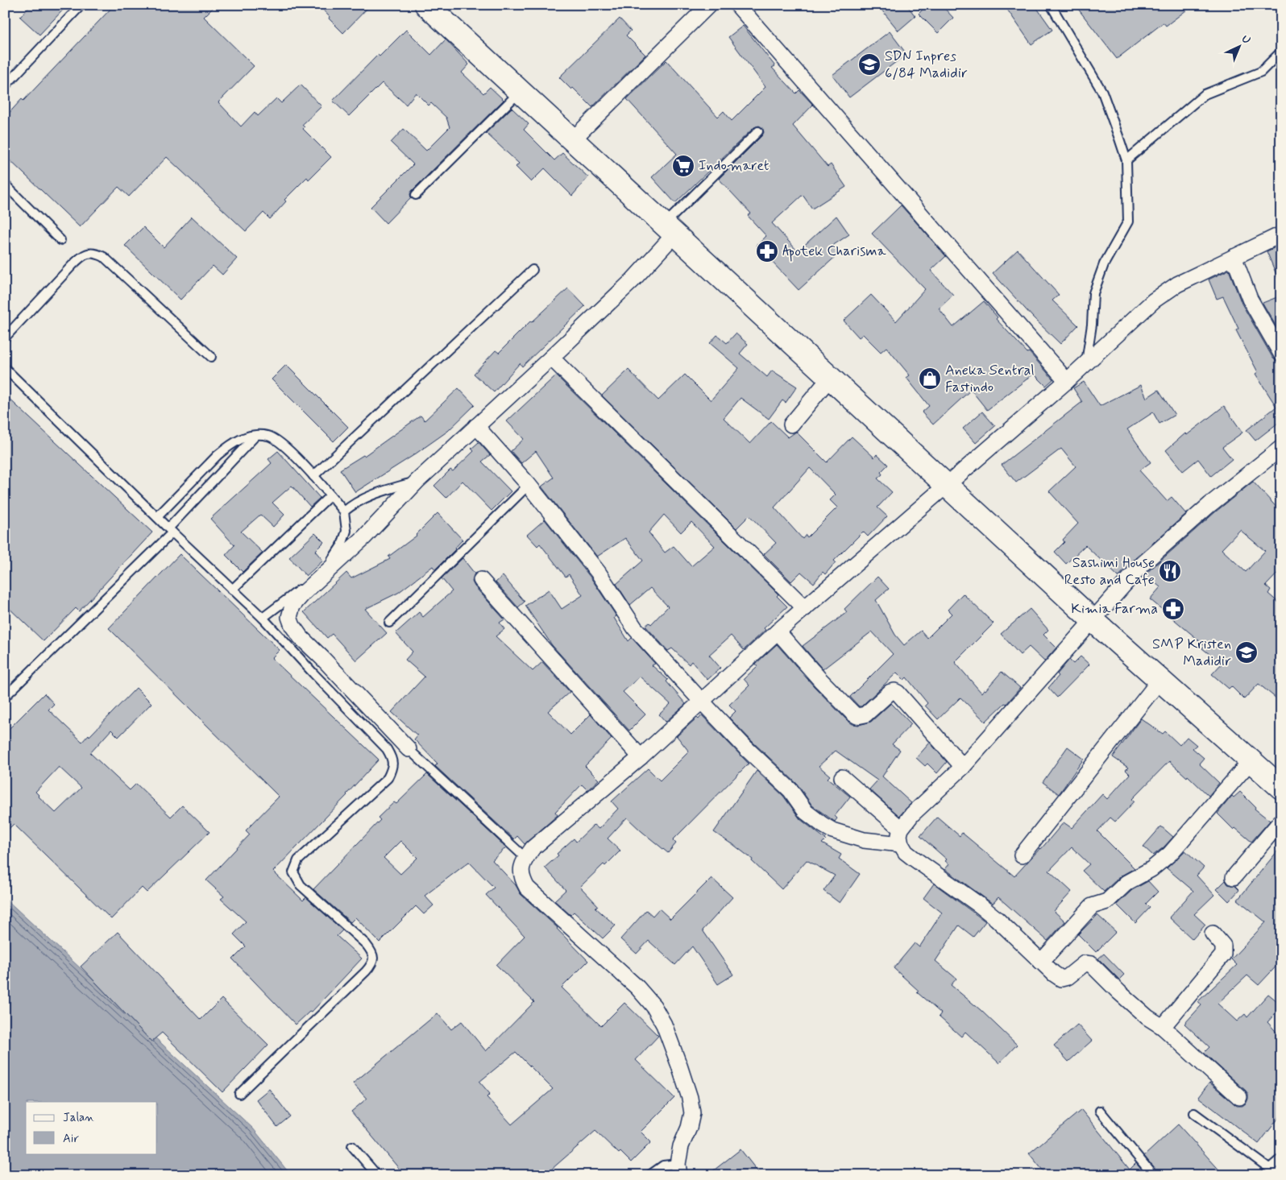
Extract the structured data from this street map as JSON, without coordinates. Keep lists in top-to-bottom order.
{
  "places": {
    "school or university": ["SDN Inpres 6/84 Madidir", "SMP Kristen Madidir"],
    "supermarket": ["Indomaret"],
    "pharmacy": ["Apotek Charisma", "Kimia Farma"],
    "shop": ["Aneka Sentral Fastindo"],
    "restaurant": ["Sashimi House Resto and Cafe"]
  },
  "legend": ["Jalan", "Air"],
  "north": "top right"
}
